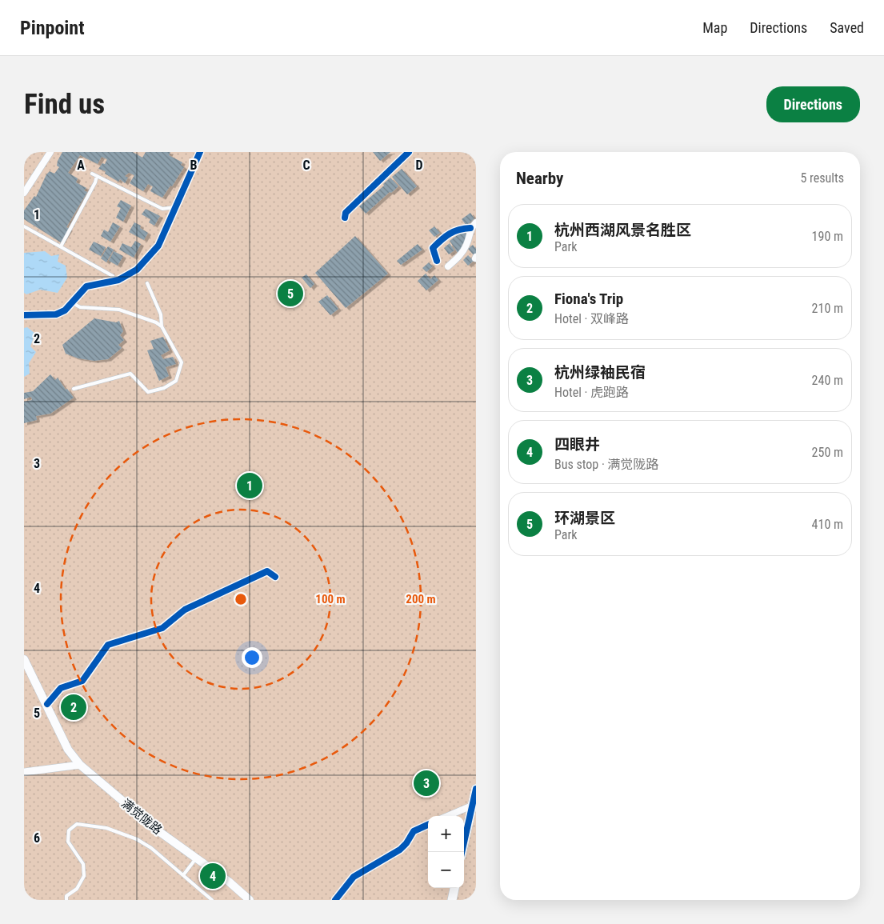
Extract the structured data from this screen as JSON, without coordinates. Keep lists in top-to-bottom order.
{
  "streets": {
    "main road": ["满觉陇路"]
  },
  "page": {
    "header": "Pinpoint",
    "nav": ["Map", "Directions", "Saved"],
    "buttons": "Directions",
    "title": "Find us",
    "heading": ["Nearby", "5 results"],
    "list": [
      {
        "mark": "1",
        "name": "杭州西湖风景名胜区",
        "note": "Park",
        "value": "190 m"
      },
      {
        "mark": "2",
        "name": "Fiona's Trip",
        "note": "Hotel · 双峰路",
        "value": "210 m"
      },
      {
        "mark": "3",
        "name": "杭州绿袖民宿",
        "note": "Hotel · 虎跑路",
        "value": "240 m"
      },
      {
        "mark": "4",
        "name": "四眼井",
        "note": "Bus stop · 满觉陇路",
        "value": "250 m"
      },
      {
        "mark": "5",
        "name": "环湖景区",
        "note": "Park",
        "value": "410 m"
      }
    ],
    "pins": [
      "5",
      "1",
      "2",
      "3",
      "4"
    ],
    "map_buttons": ["+", "−"]
  },
  "grid": {
    "columns": [
      "A",
      "B",
      "C",
      "D"
    ],
    "rows": [
      "1",
      "2",
      "3",
      "4",
      "5",
      "6"
    ]
  },
  "rings": ["100 m", "200 m"]
}
